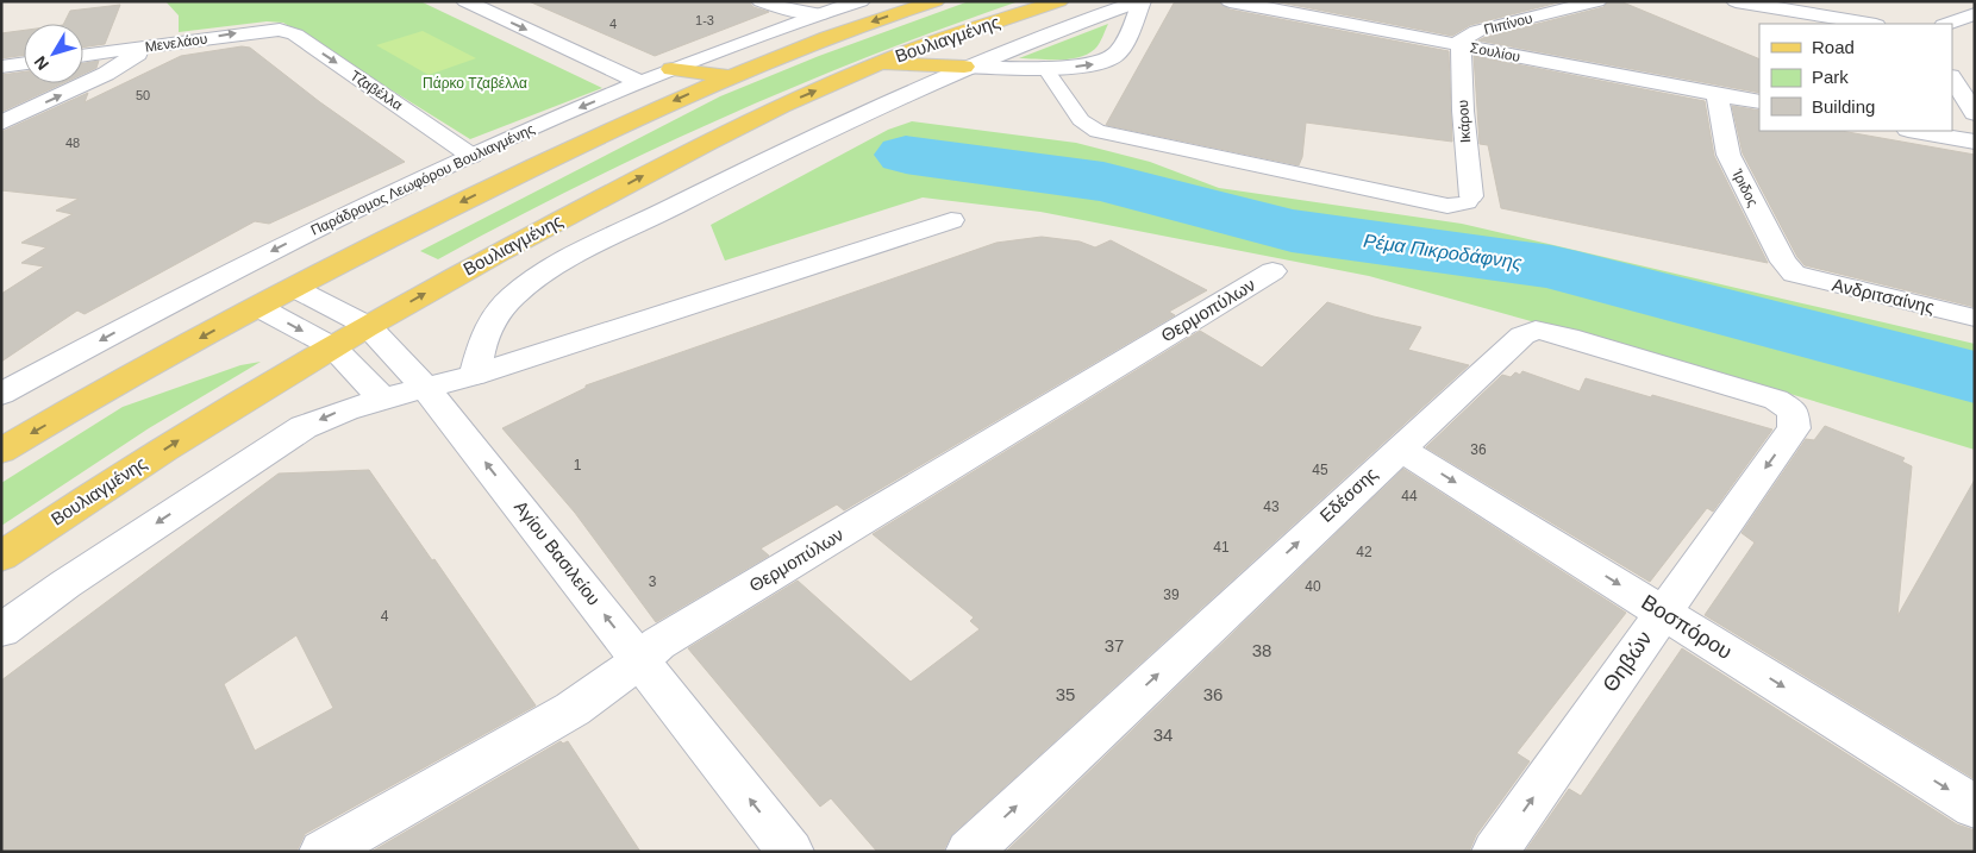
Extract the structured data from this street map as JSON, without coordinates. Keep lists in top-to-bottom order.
{
  "streets": {
    "main road": ["Βουλιαγμένης"],
    "street": [
      "Πιπίνου",
      "Μενελάου",
      "Σουλίου",
      "Τζαβέλλα",
      "Ικάρου",
      "Παράδρομος Λεωφόρου Βουλιαγμένης",
      "Ίριδος",
      "Ανδριτσαίνης",
      "Θερμοπύλων",
      "Εδέσσης",
      "Αγίου Βασιλείου",
      "Βοσπόρου",
      "Θηβών"
    ]
  },
  "crossings": [
    ["Πιπίνου", "Σουλίου"],
    ["Πιπίνου", "Ικάρου"],
    ["Βουλιαγμένης", "Αγίου Βασιλείου"],
    ["Μενελάου", "Τζαβέλλα"],
    ["Σουλίου", "Ικάρου"],
    ["Σουλίου", "Ίριδος"],
    ["Τζαβέλλα", "Παράδρομος Λεωφόρου Βουλιαγμένης"],
    ["Ίριδος", "Ανδριτσαίνης"],
    ["Θερμοπύλων", "Αγίου Βασιλείου"],
    ["Εδέσσης", "Βοσπόρου"],
    ["Εδέσσης", "Θηβών"],
    ["Βοσπόρου", "Θηβών"]
  ],
  "one_way": [
    "Μενελάου",
    "Εδέσσης",
    "Αγίου Βασιλείου",
    "Βοσπόρου"
  ],
  "water": ["Ρέμα Πικροδάφνης"],
  "parks": ["Πάρκο Τζαβέλλα"],
  "house_numbers": [
    "1-3",
    "4",
    "50",
    "48",
    "36",
    "1",
    "45",
    "44",
    "43",
    "41",
    "42",
    "3",
    "40",
    "39",
    "4",
    "37",
    "38",
    "35",
    "36",
    "34"
  ],
  "legend": ["Road", "Park", "Building"],
  "north": "bottom left"
}
